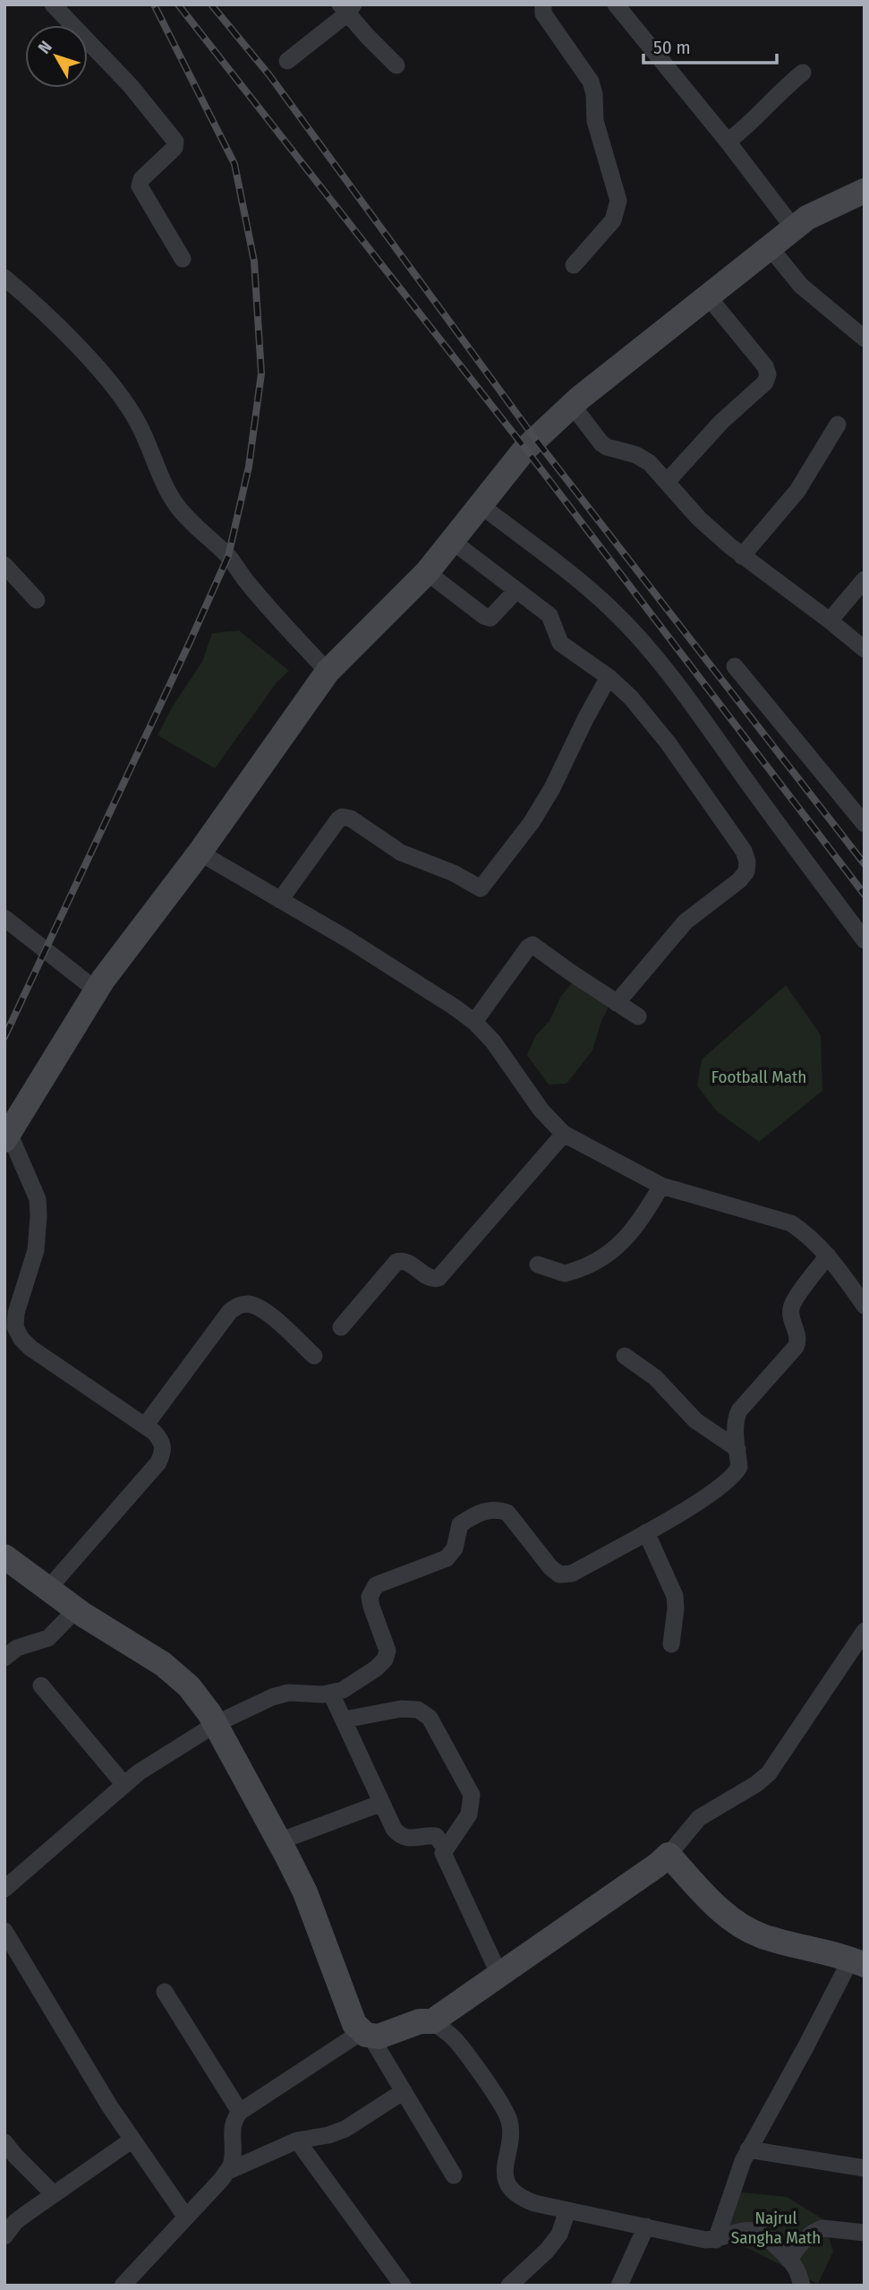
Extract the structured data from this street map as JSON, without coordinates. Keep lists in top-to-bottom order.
{
  "parks": ["Football Math", "Najrul Sangha Math"],
  "scale_bar": "50 m",
  "north": "top left"
}
